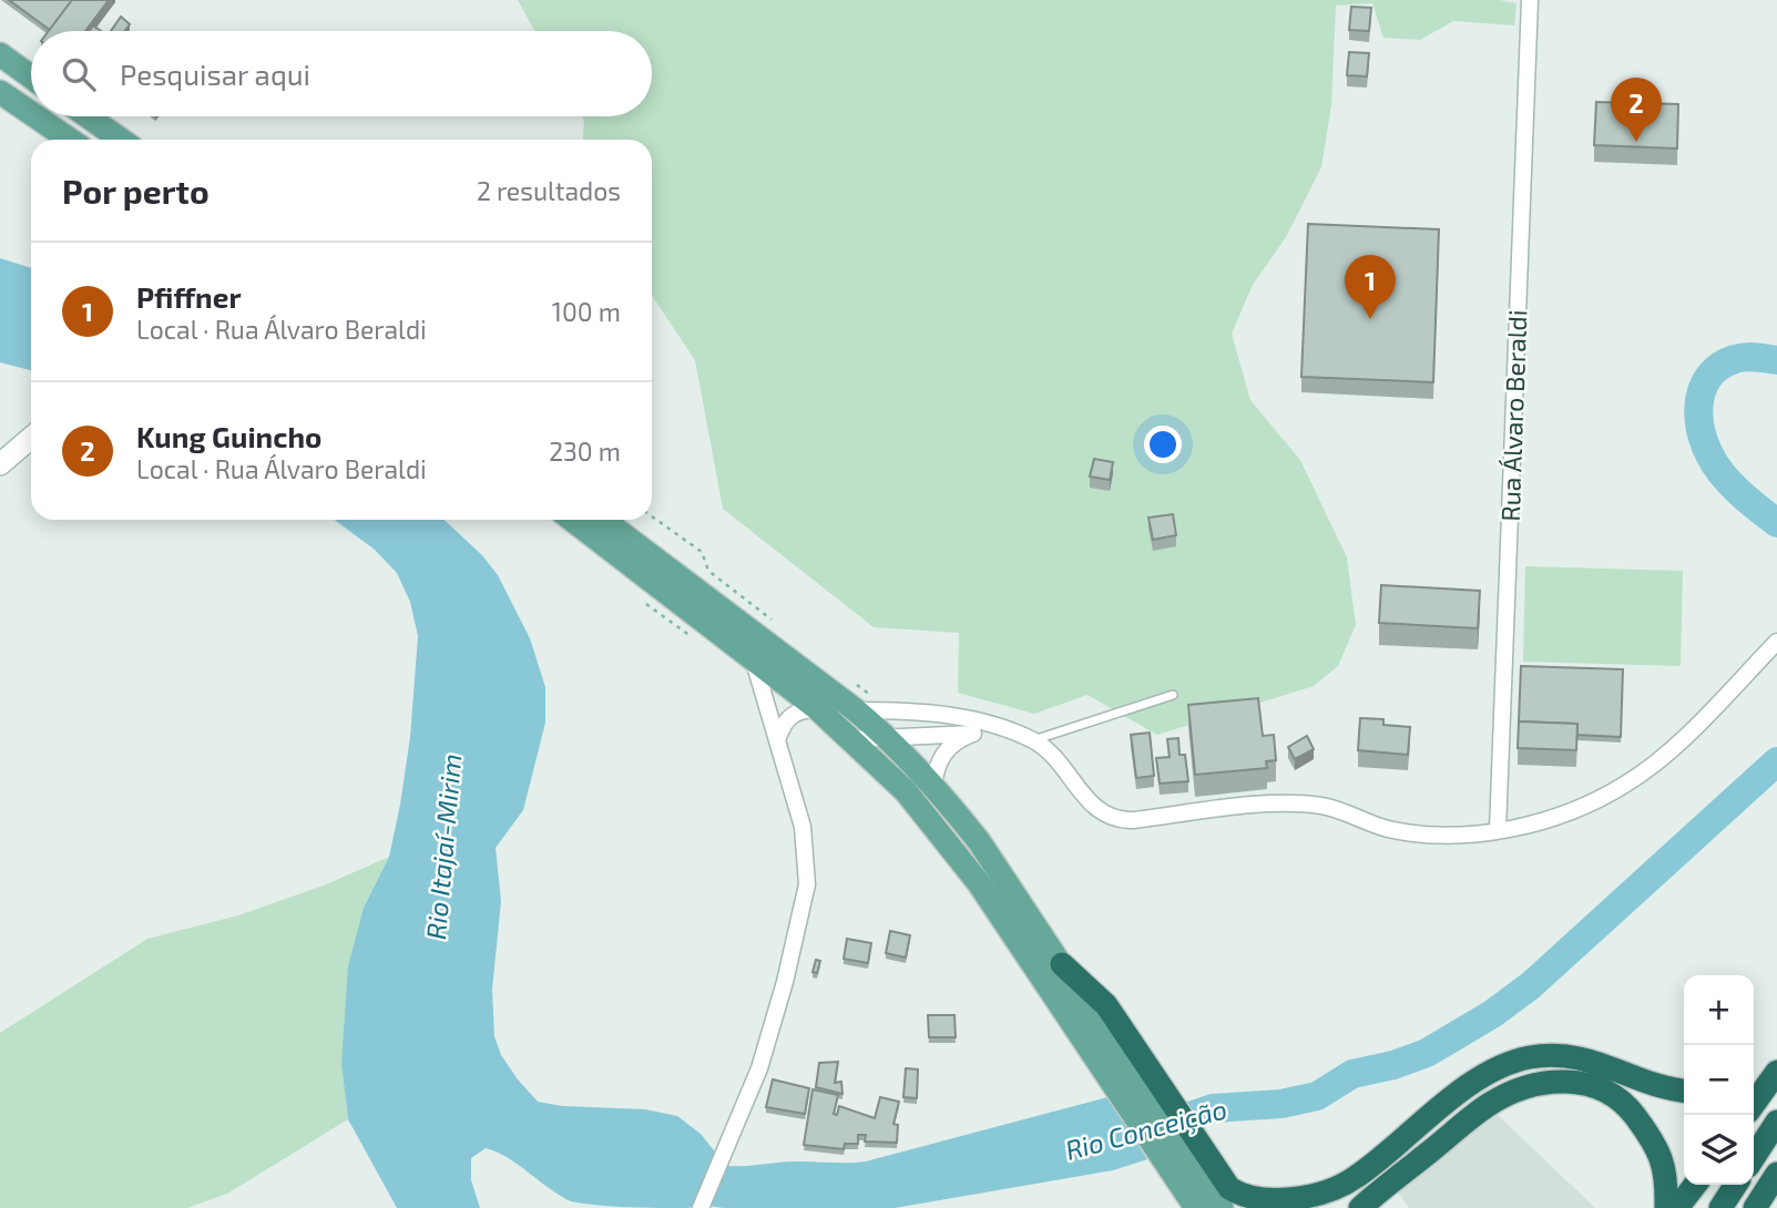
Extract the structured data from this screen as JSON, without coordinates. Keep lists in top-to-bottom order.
{
  "streets": {
    "street": ["Rua Álvaro Beraldi"]
  },
  "water": ["Rio Itajaí-Mirim", "Rio Conceição"],
  "page": {
    "search": "Pesquisar aqui",
    "pins": ["2", "1"],
    "heading": ["Por perto", "2 resultados"],
    "list": [
      {
        "mark": "1",
        "name": "Pfiffner",
        "note": "Local · Rua Álvaro Beraldi",
        "value": "100 m"
      },
      {
        "mark": "2",
        "name": "Kung Guincho",
        "note": "Local · Rua Álvaro Beraldi",
        "value": "230 m"
      }
    ],
    "map_buttons": ["+", "−"]
  }
}
